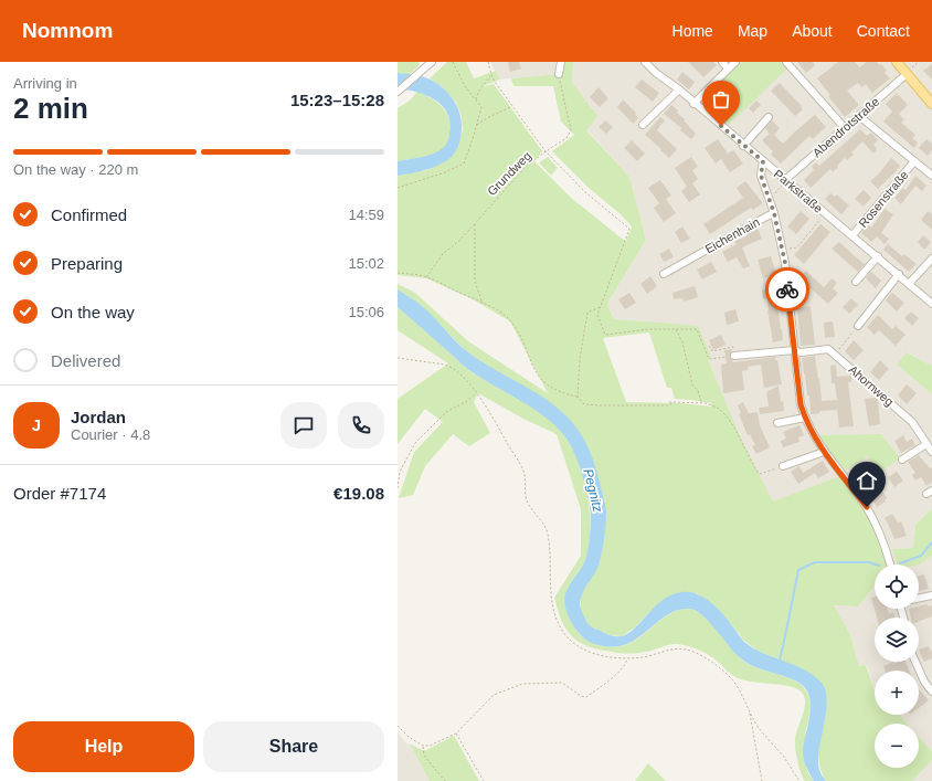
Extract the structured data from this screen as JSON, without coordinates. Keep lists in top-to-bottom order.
{
  "streets": {
    "street": [
      "Abendrotstraße",
      "Parkstraße",
      "Rosenstraße",
      "Eichenhain",
      "Ahornweg"
    ],
    "path": ["Grundweg"]
  },
  "crossings": [
    ["Abendrotstraße", "Parkstraße"],
    ["Parkstraße", "Rosenstraße"]
  ],
  "water": ["Pegnitz"],
  "page": {
    "header": "Nomnom",
    "nav": [
      "Home",
      "Map",
      "About",
      "Contact"
    ],
    "heading": ["2 min", "Arriving in", "15:23–15:28"],
    "panel": [
      "Jordan",
      "Courier · 4.8",
      "Order #7174",
      "€19.08"
    ],
    "bar": "On the way · 220 m",
    "list": [
      ["Confirmed", "14:59"],
      ["Preparing", "15:02"],
      ["On the way", "15:06"],
      "Delivered"
    ],
    "round": "J",
    "map_buttons": ["+", "−"],
    "buttons": ["Help", "Share"]
  }
}
